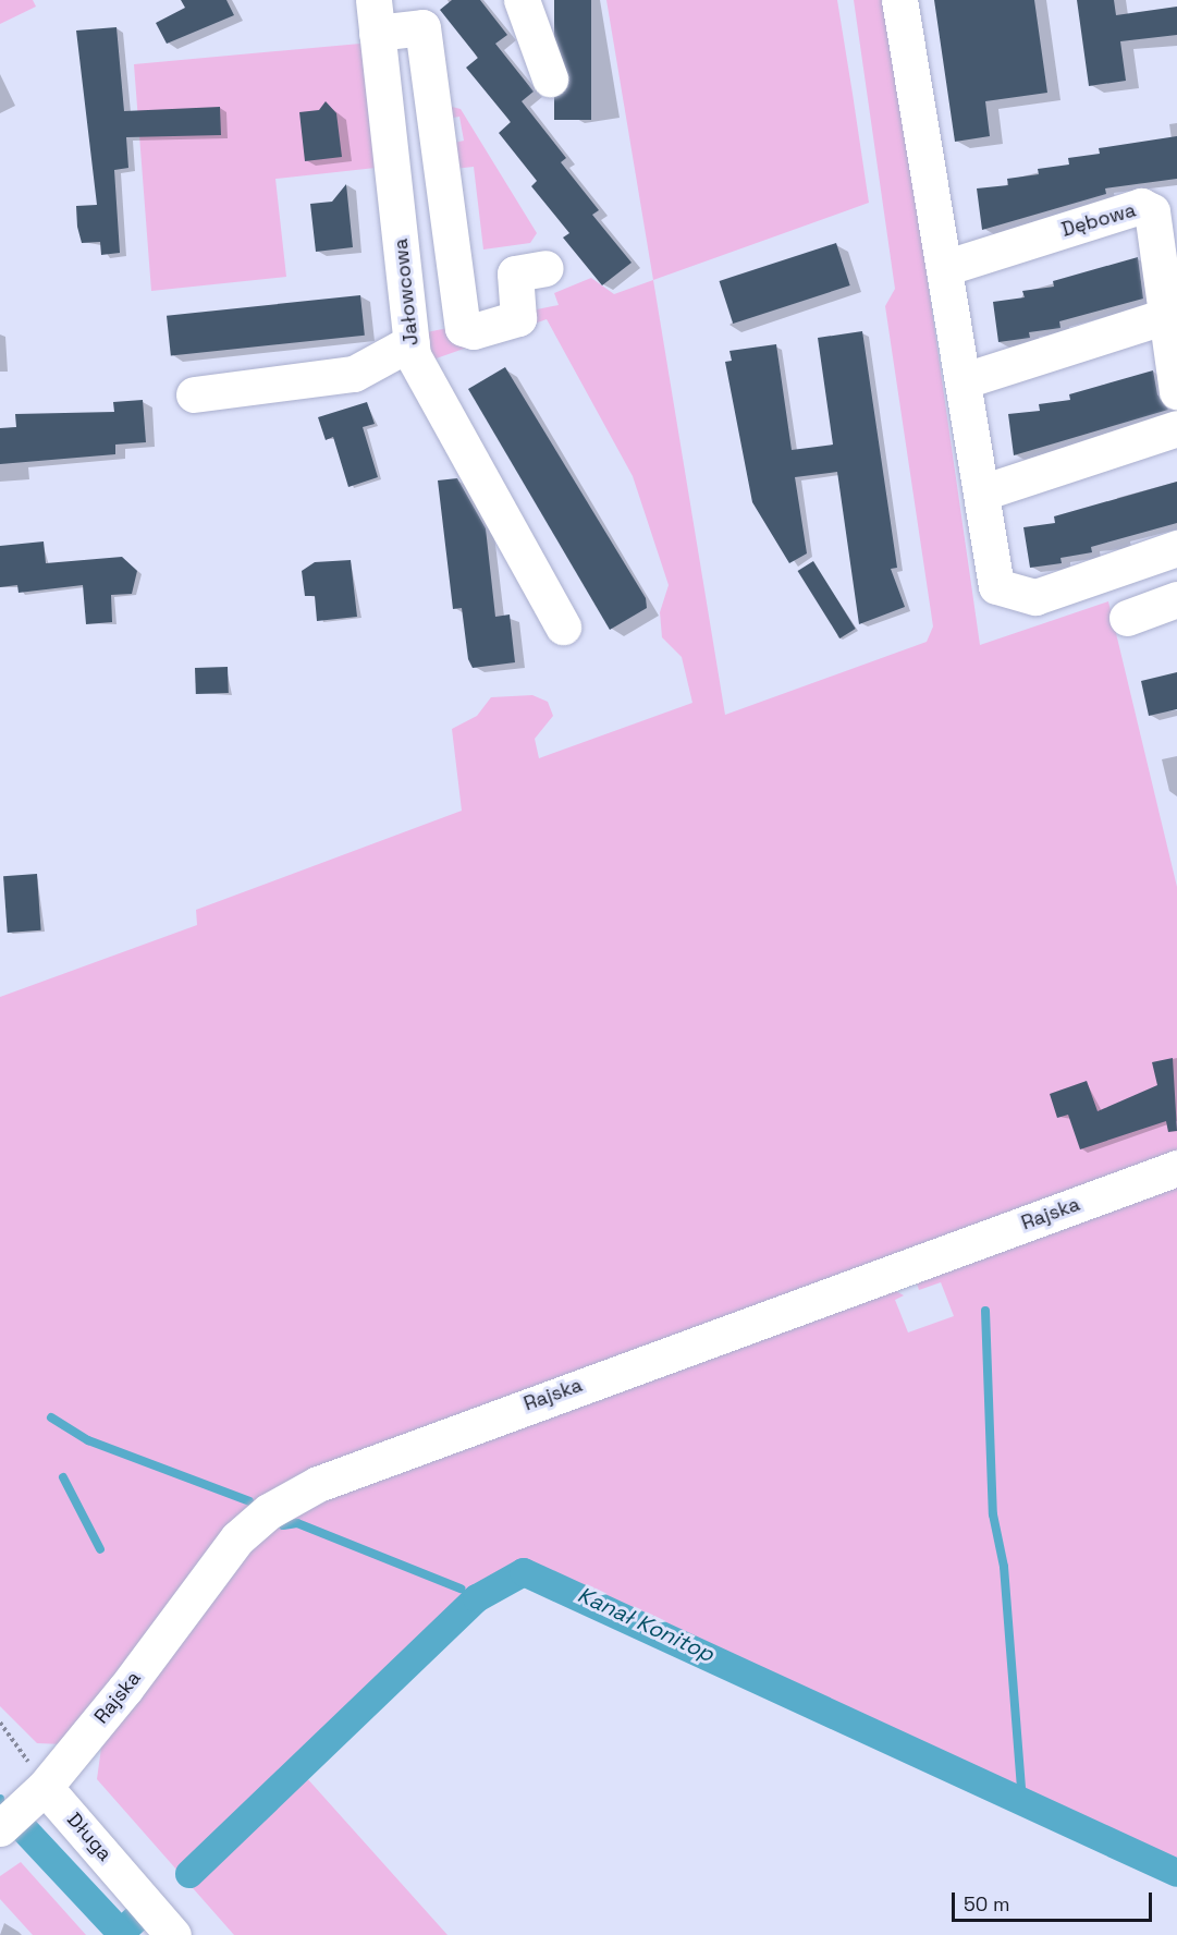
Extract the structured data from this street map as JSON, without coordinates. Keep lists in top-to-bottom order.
{
  "streets": {
    "street": [
      "Dębowa",
      "Jałowcowa",
      "Rajska",
      "Długa"
    ]
  },
  "crossings": [
    ["Rajska", "Długa"]
  ],
  "water": ["Kanał Konitop"],
  "scale_bar": "50 m"
}
